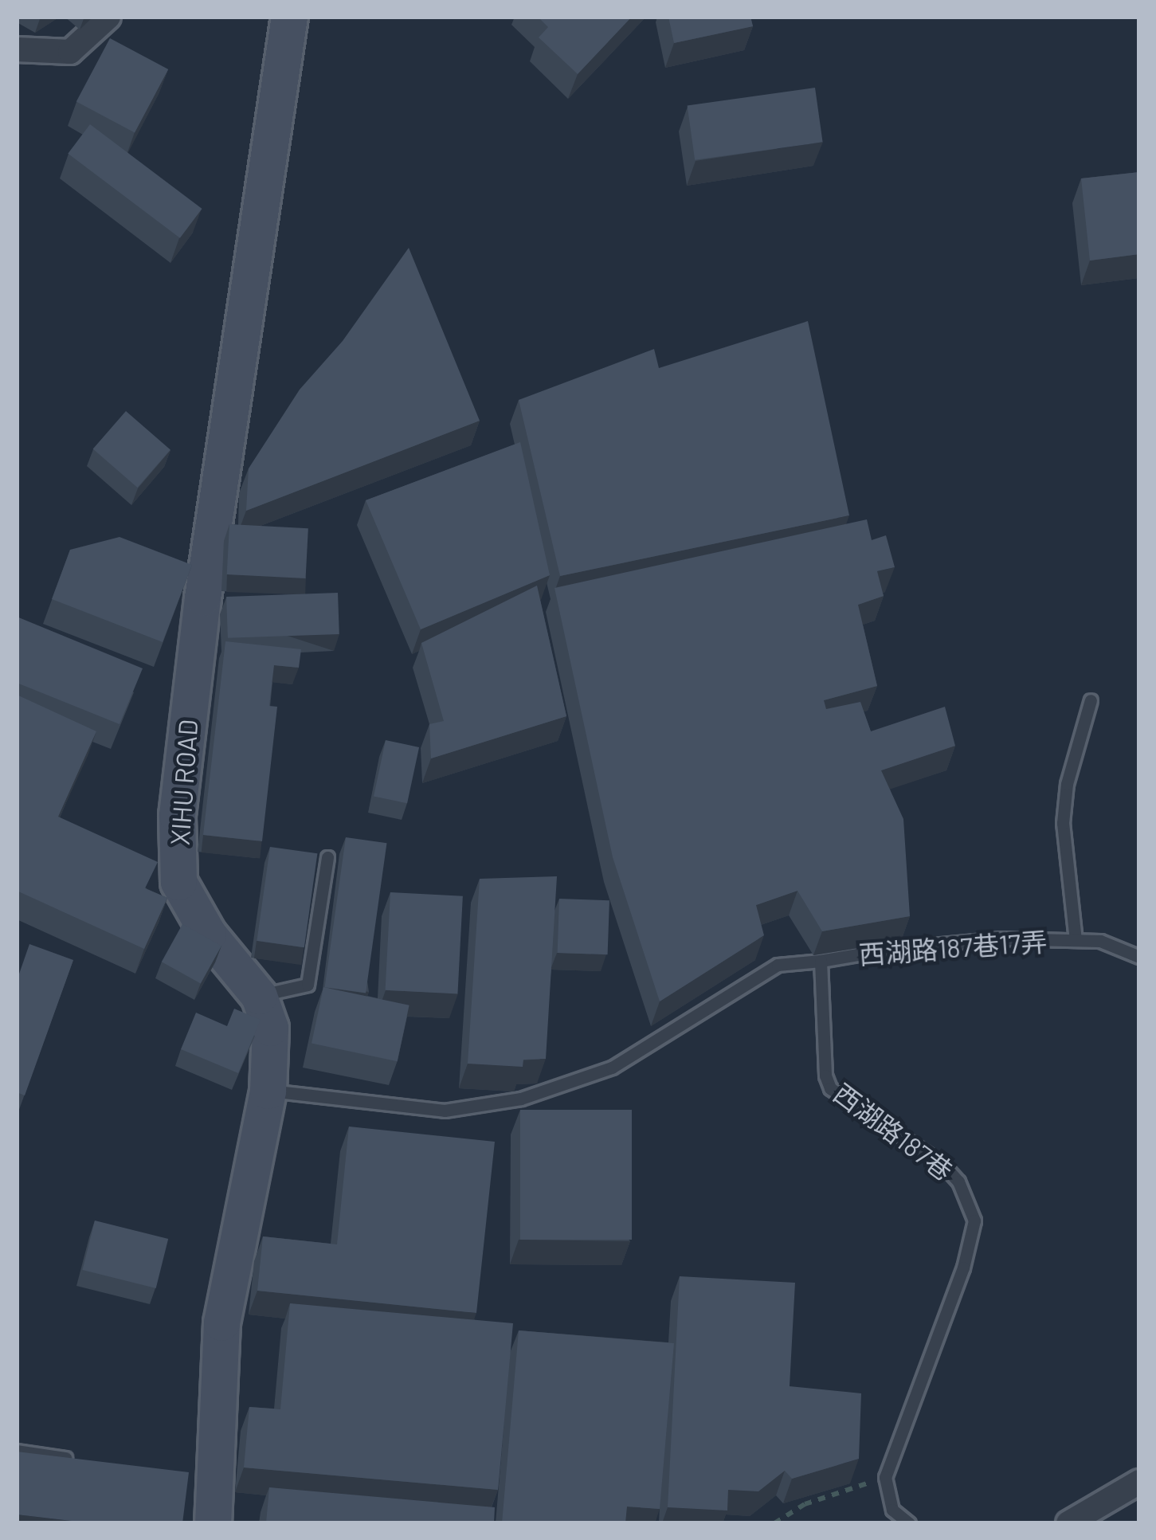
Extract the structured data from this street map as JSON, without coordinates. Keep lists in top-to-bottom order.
{
  "streets": {
    "street": ["XIHU ROAD"],
    "lane": ["西湖路187巷17弄", "西湖路187巷"]
  },
  "crossings": [
    ["西湖路187巷17弄", "西湖路187巷"]
  ]
}
